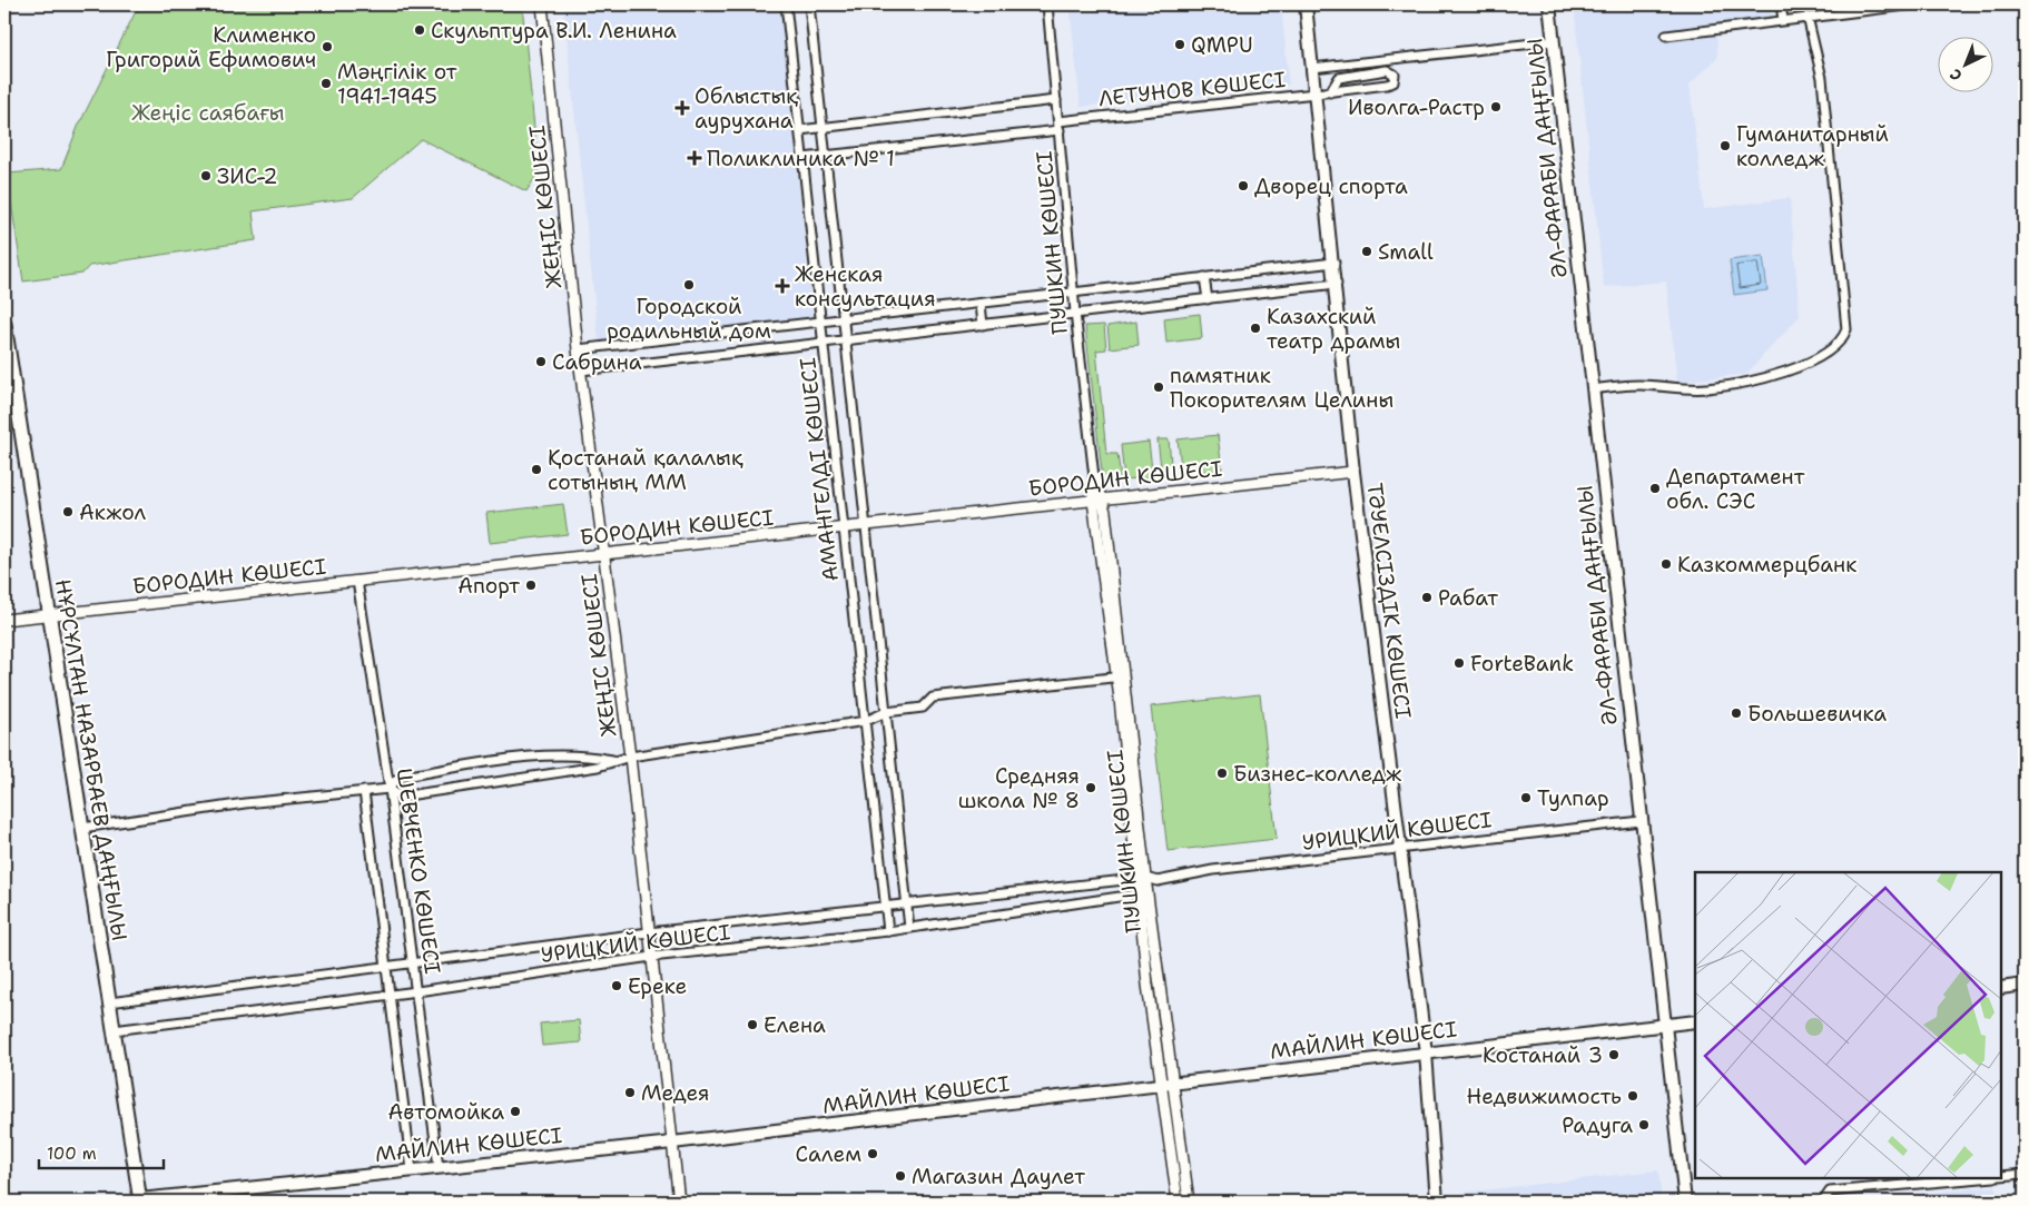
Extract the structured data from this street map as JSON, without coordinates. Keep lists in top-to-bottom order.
{
  "streets": {
    "main road": [
      "ӘЛ-ФАРАБИ ДАҢҒЫЛЫ",
      "ТӘУЕЛСІЗДІК КӨШЕСІ",
      "НҰРСҰЛТАН НАЗАРБАЕВ ДАҢҒЫЛЫ",
      "МАЙЛИН КӨШЕСІ"
    ],
    "street": [
      "ЛЕТУНОВ КӨШЕСІ",
      "ЖЕҢІС КӨШЕСІ",
      "ПУШКИН КӨШЕСІ",
      "АМАНГЕЛДІ КӨШЕСІ",
      "БОРОДИН КӨШЕСІ",
      "УРИЦКИЙ КӨШЕСІ",
      "ШЕВЧЕНКО КӨШЕСІ"
    ]
  },
  "crossings": [
    ["ЛЕТУНОВ КӨШЕСІ", "ПУШКИН КӨШЕСІ"],
    ["ЛЕТУНОВ КӨШЕСІ", "АМАНГЕЛДІ КӨШЕСІ"],
    ["ЛЕТУНОВ КӨШЕСІ", "ТӘУЕЛСІЗДІК КӨШЕСІ"],
    ["ӘЛ-ФАРАБИ ДАҢҒЫЛЫ", "УРИЦКИЙ КӨШЕСІ"],
    ["ӘЛ-ФАРАБИ ДАҢҒЫЛЫ", "МАЙЛИН КӨШЕСІ"],
    ["ЖЕҢІС КӨШЕСІ", "БОРОДИН КӨШЕСІ"],
    ["ЖЕҢІС КӨШЕСІ", "УРИЦКИЙ КӨШЕСІ"],
    ["ЖЕҢІС КӨШЕСІ", "МАЙЛИН КӨШЕСІ"],
    ["ПУШКИН КӨШЕСІ", "БОРОДИН КӨШЕСІ"],
    ["ПУШКИН КӨШЕСІ", "УРИЦКИЙ КӨШЕСІ"],
    ["ПУШКИН КӨШЕСІ", "МАЙЛИН КӨШЕСІ"],
    ["АМАНГЕЛДІ КӨШЕСІ", "БОРОДИН КӨШЕСІ"],
    ["АМАНГЕЛДІ КӨШЕСІ", "УРИЦКИЙ КӨШЕСІ"],
    ["БОРОДИН КӨШЕСІ", "ТӘУЕЛСІЗДІК КӨШЕСІ"],
    ["БОРОДИН КӨШЕСІ", "НҰРСҰЛТАН НАЗАРБАЕВ ДАҢҒЫЛЫ"],
    ["БОРОДИН КӨШЕСІ", "ШЕВЧЕНКО КӨШЕСІ"],
    ["ТӘУЕЛСІЗДІК КӨШЕСІ", "УРИЦКИЙ КӨШЕСІ"],
    ["ТӘУЕЛСІЗДІК КӨШЕСІ", "МАЙЛИН КӨШЕСІ"],
    ["НҰРСҰЛТАН НАЗАРБАЕВ ДАҢҒЫЛЫ", "УРИЦКИЙ КӨШЕСІ"],
    ["НҰРСҰЛТАН НАЗАРБАЕВ ДАҢҒЫЛЫ", "МАЙЛИН КӨШЕСІ"],
    ["УРИЦКИЙ КӨШЕСІ", "ШЕВЧЕНКО КӨШЕСІ"],
    ["ШЕВЧЕНКО КӨШЕСІ", "МАЙЛИН КӨШЕСІ"]
  ],
  "parks": ["Жеңіс саябағы"],
  "places": {
    "other": [
      "Скульптура В.И. Ленина",
      "QMPU",
      "Клименко Григорий Ефимович",
      "Мәңгілік от 1941-1945",
      "Иволга-Растр",
      "Гуманитарный колледж",
      "ЗИС-2",
      "Дворец спорта",
      "Small",
      "Городской родильный дом",
      "Казахский театр драмы",
      "Сабрина",
      "памятник Покорителям Целины",
      "Қостанай қалалық сотының ММ",
      "Департамент обл. СЭС",
      "Акжол",
      "Казкоммерцбанк",
      "Апорт",
      "Рабат",
      "ForteBank",
      "Большевичка",
      "Бизнес-колледж",
      "Средняя школа № 8",
      "Тулпар",
      "Ереке",
      "Елена",
      "Костанай 3",
      "Медея",
      "Недвижимость",
      "Автомойка",
      "Радуга",
      "Салем",
      "Магазин Даулет"
    ],
    "health": ["Облыстық аурухана", "Поликлиника № 1", "Женская консультация"]
  },
  "scale_bar": "100 m",
  "north": "bottom left"
}
